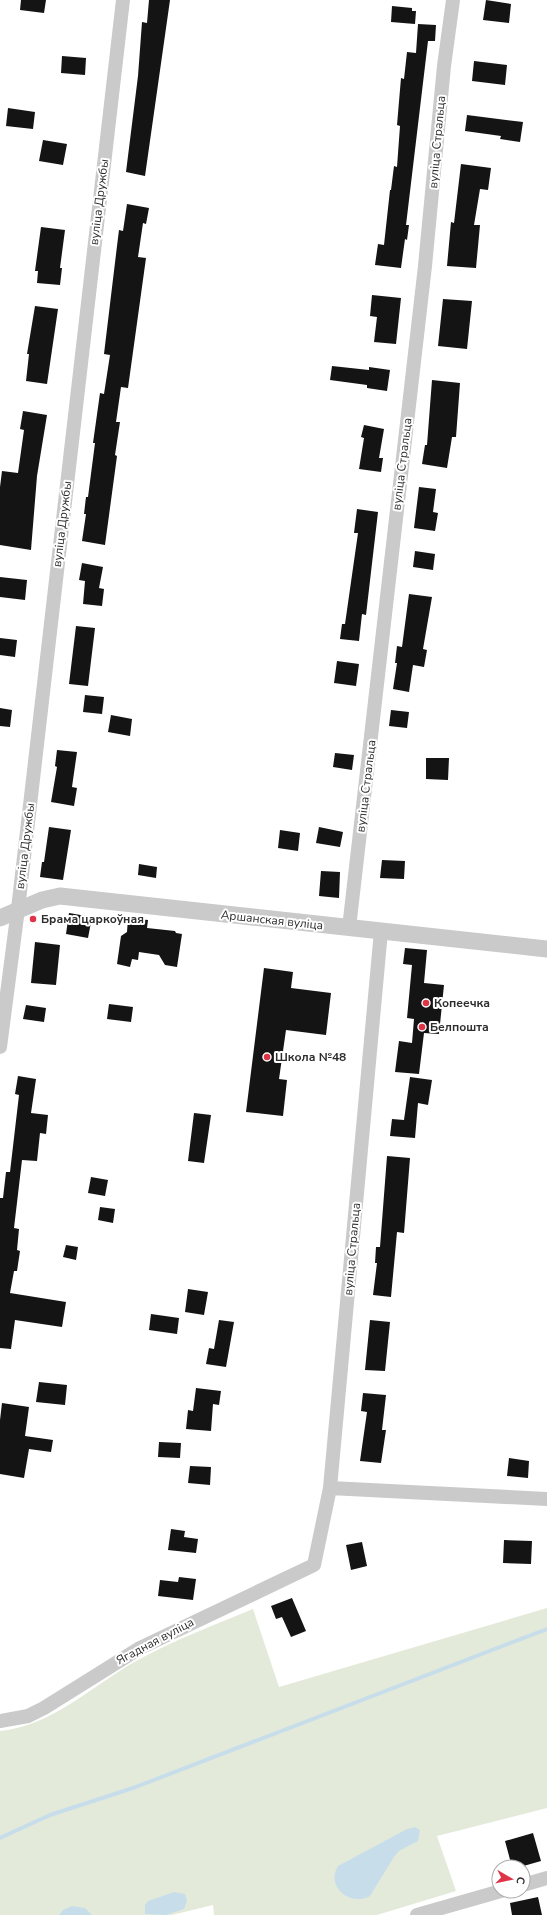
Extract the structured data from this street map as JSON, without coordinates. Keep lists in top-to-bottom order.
{
  "streets": {
    "street": [
      "вуліца Стральца",
      "вуліца Дружбы",
      "Аршанская вуліца",
      "Ягадная вуліца"
    ]
  },
  "crossings": [
    ["вуліца Стральца", "Аршанская вуліца"],
    ["вуліца Стральца", "Ягадная вуліца"],
    ["вуліца Дружбы", "Аршанская вуліца"]
  ],
  "places": [
    "Брама царкоўная",
    "Копеечка",
    "Белпошта",
    "Школа №48"
  ],
  "north": "right"
}
